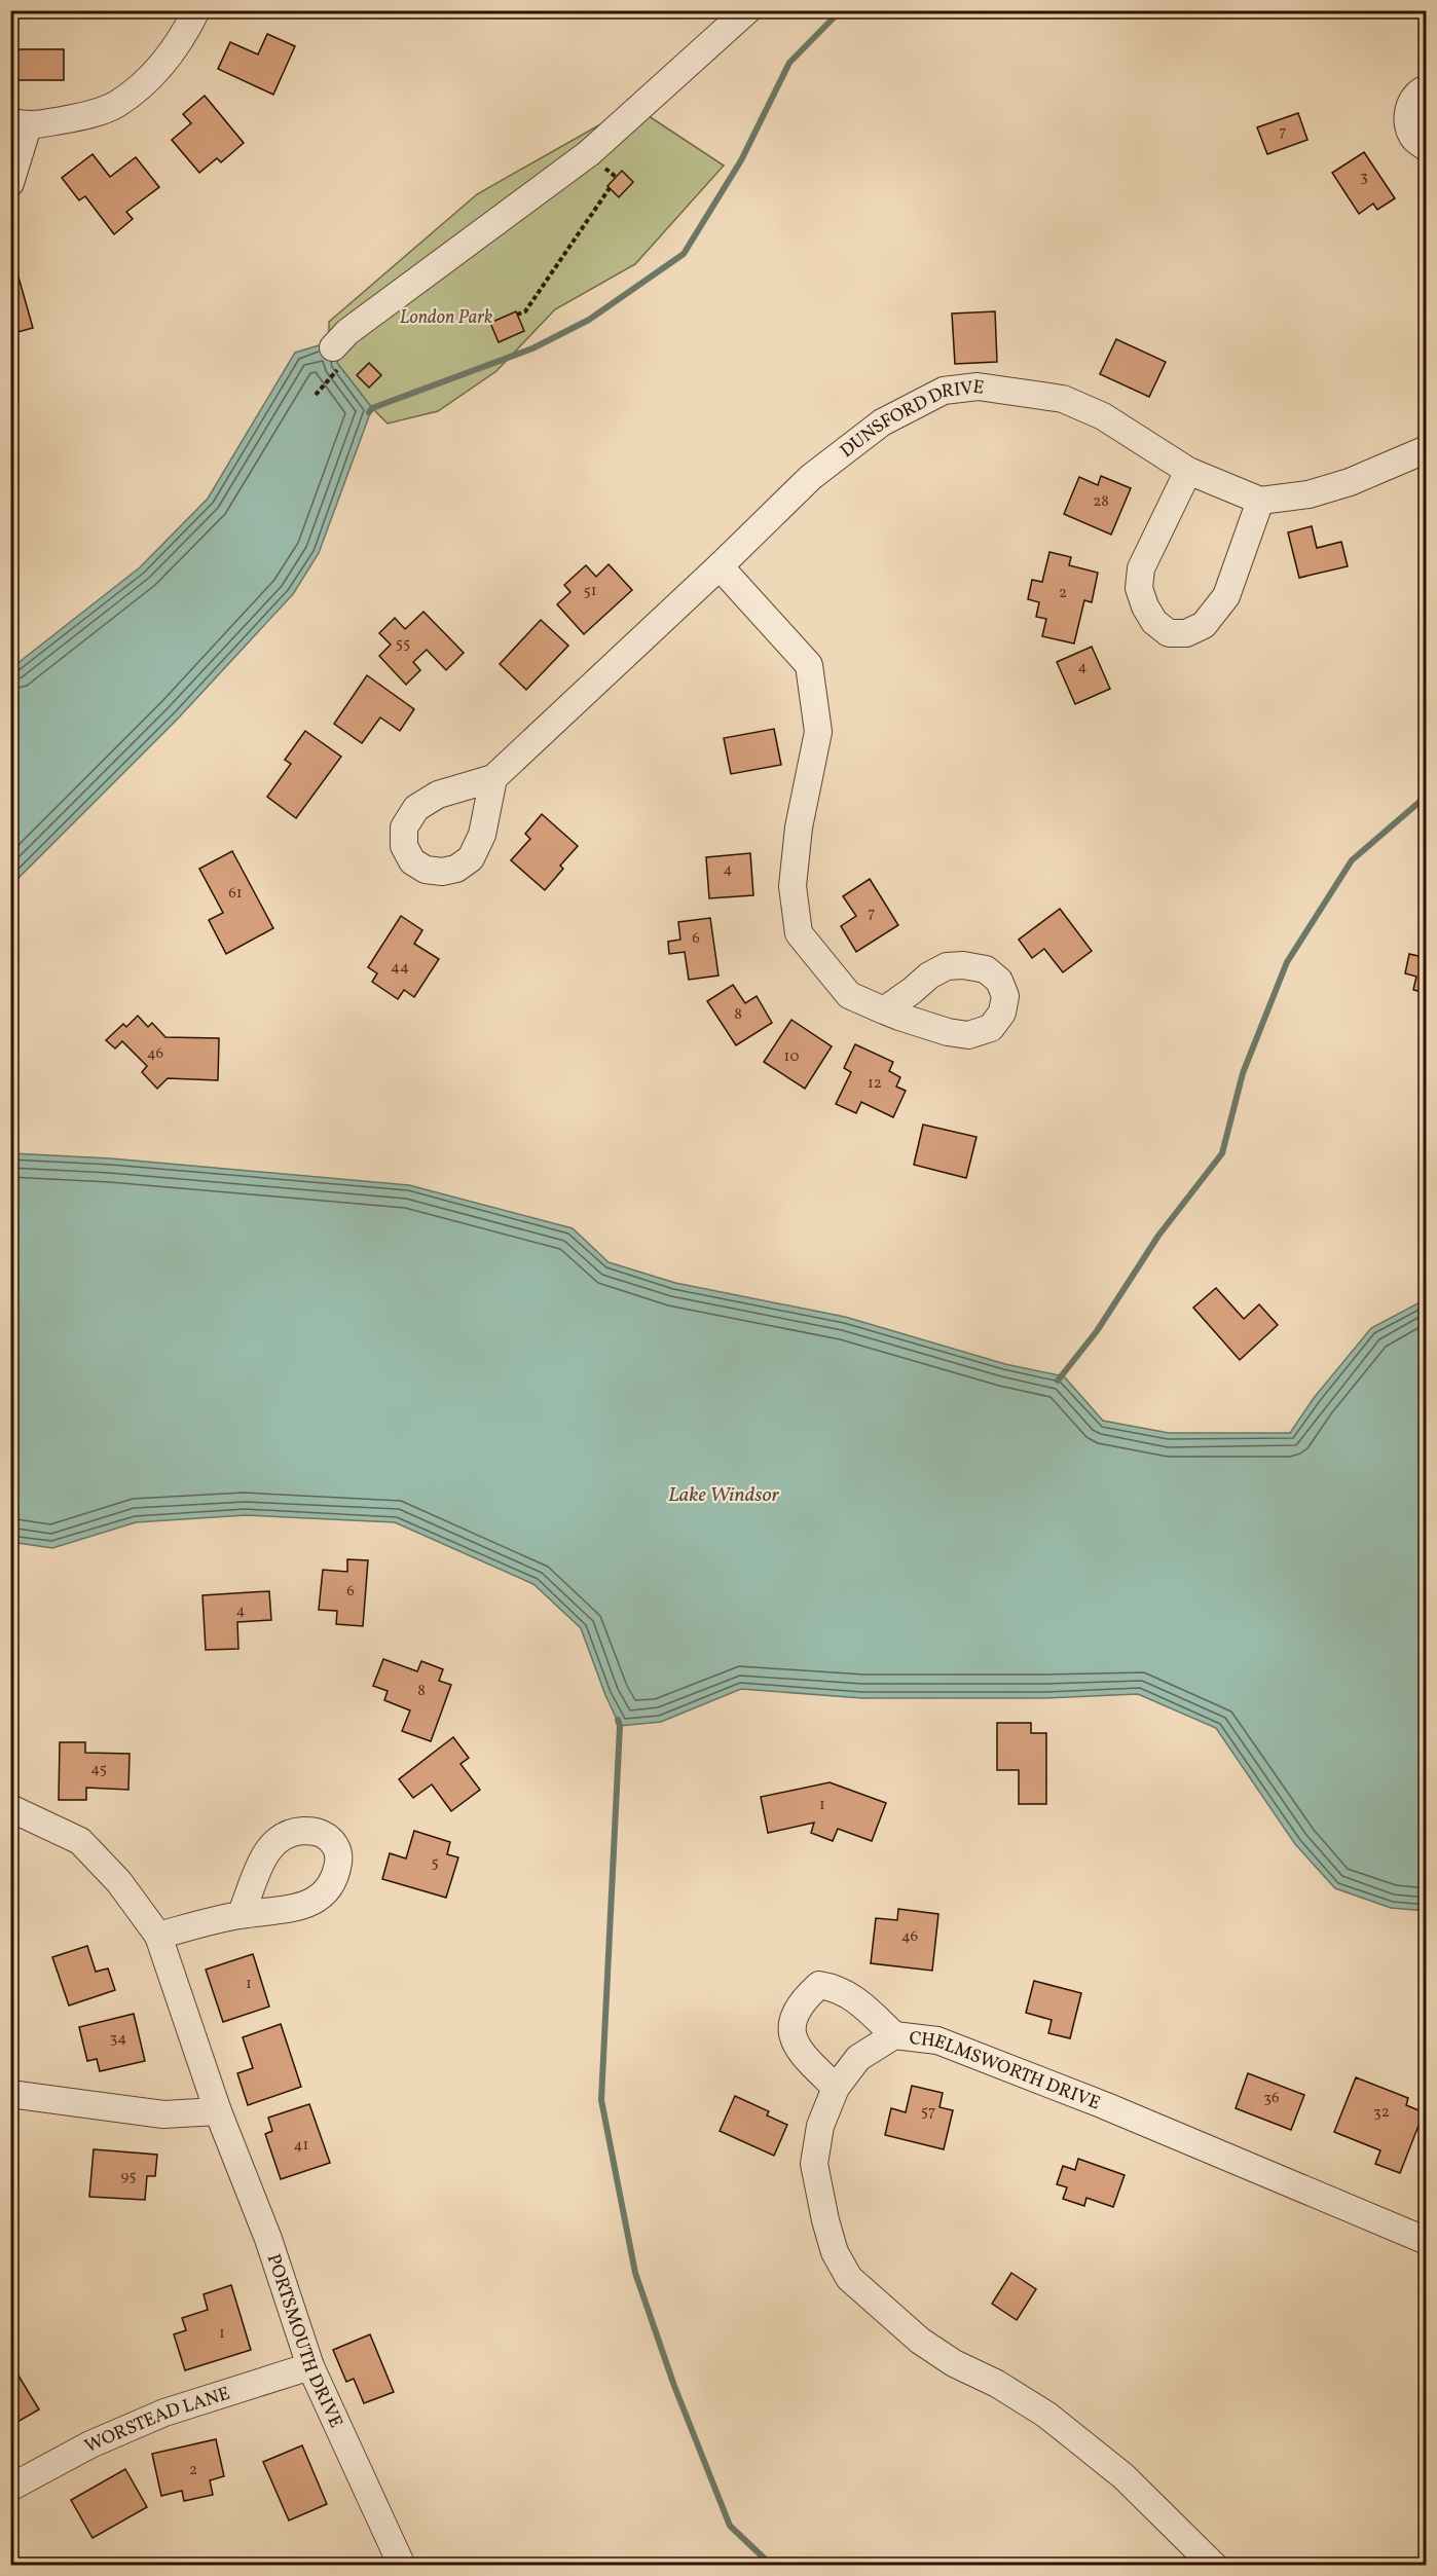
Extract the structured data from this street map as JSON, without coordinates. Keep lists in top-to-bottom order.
{
  "streets": {
    "street": [
      "DUNSFORD DRIVE",
      "CHELMSWORTH DRIVE",
      "PORTSMOUTH DRIVE",
      "WORSTEAD LANE"
    ]
  },
  "crossings": [
    ["PORTSMOUTH DRIVE", "WORSTEAD LANE"]
  ],
  "water": ["Lake Windsor"],
  "parks": ["London Park"],
  "house_numbers": [
    "7",
    "3",
    "28",
    "51",
    "2",
    "55",
    "4",
    "4",
    "61",
    "7",
    "6",
    "44",
    "8",
    "46",
    "10",
    "12",
    "6",
    "4",
    "8",
    "45",
    "1",
    "5",
    "46",
    "1",
    "34",
    "36",
    "57",
    "32",
    "41",
    "95",
    "1",
    "2"
  ]
}
